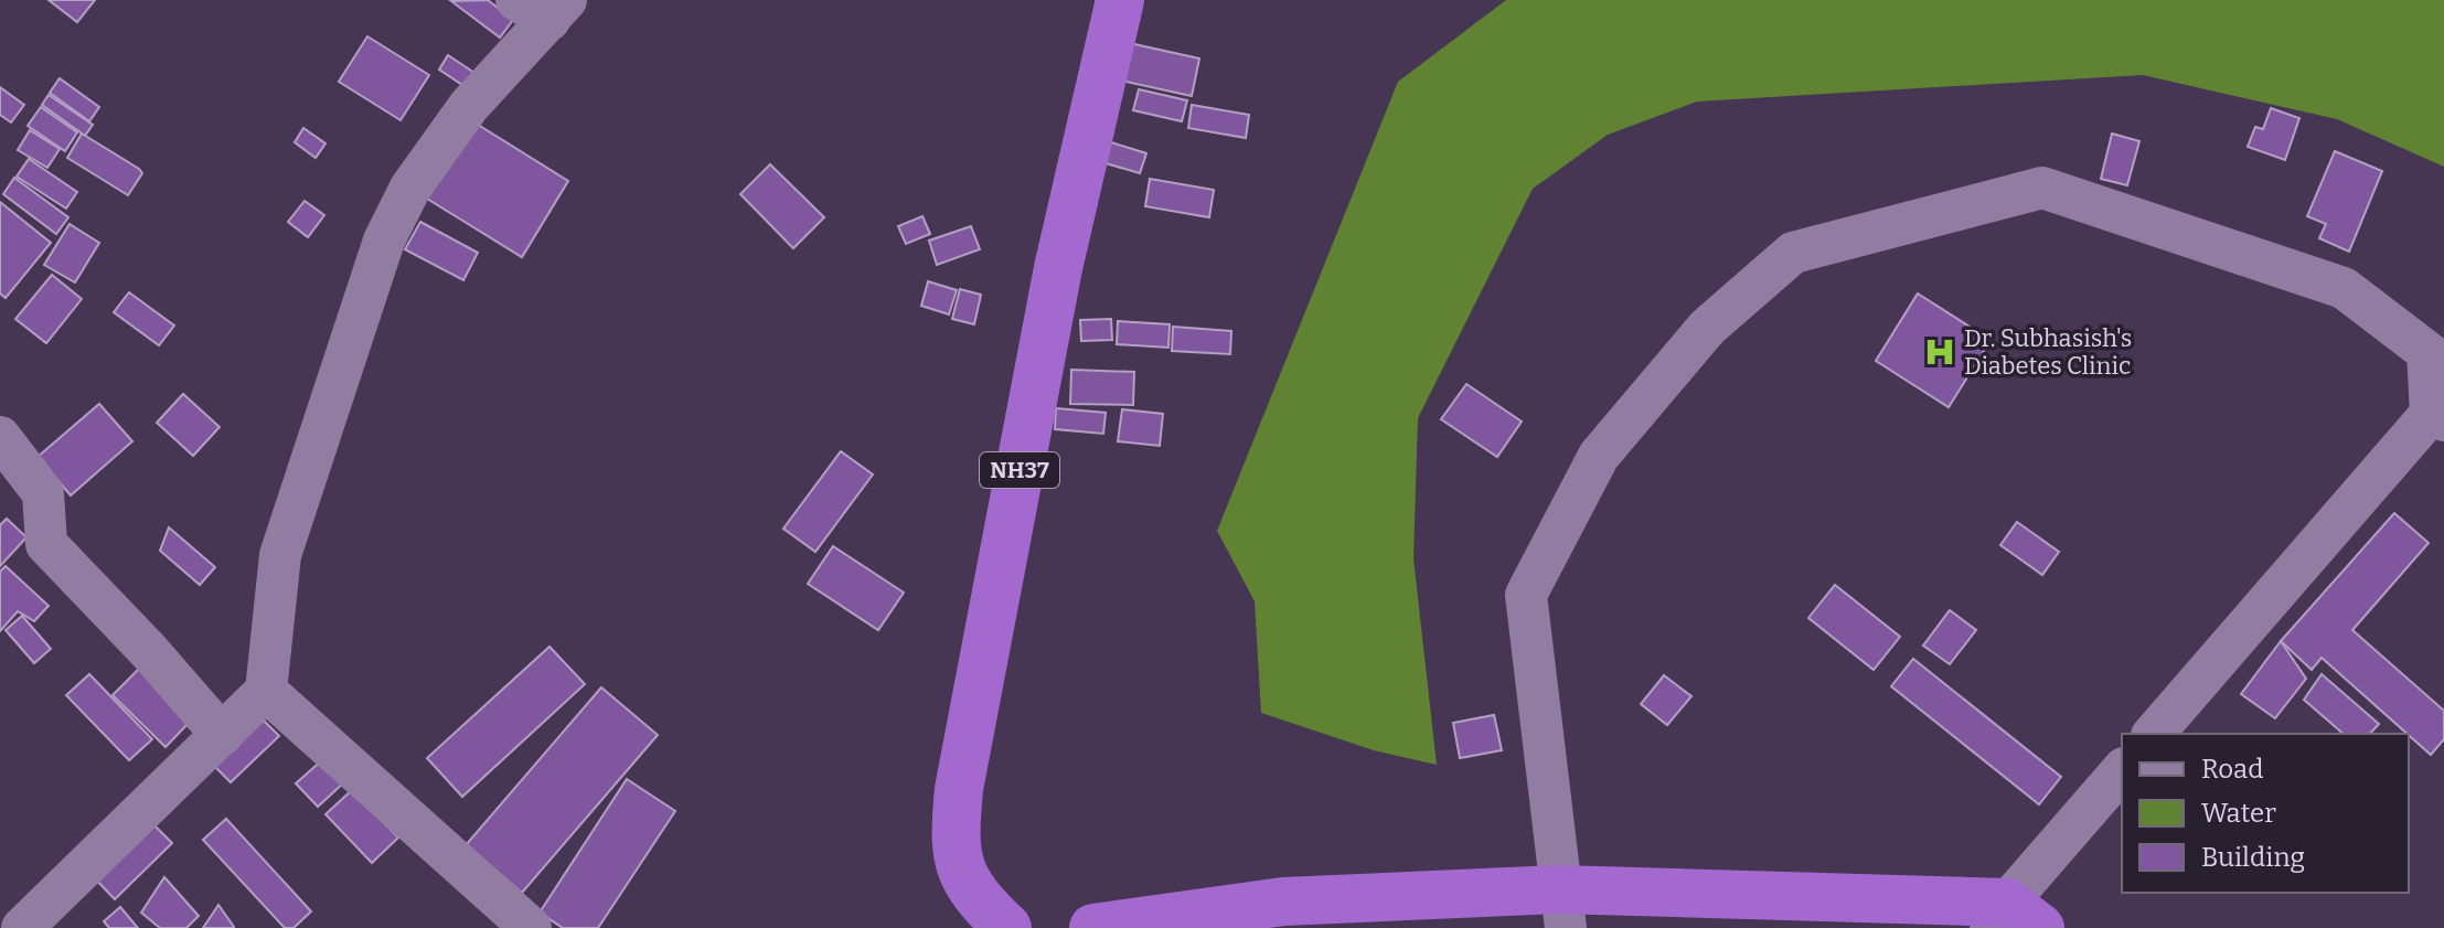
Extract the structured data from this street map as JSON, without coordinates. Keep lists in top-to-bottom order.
{
  "streets": {
    "highway": ["NH37"]
  },
  "places": {
    "hospital": ["Dr. Subhasish's Diabetes Clinic"]
  },
  "legend": ["Road", "Water", "Building"]
}
